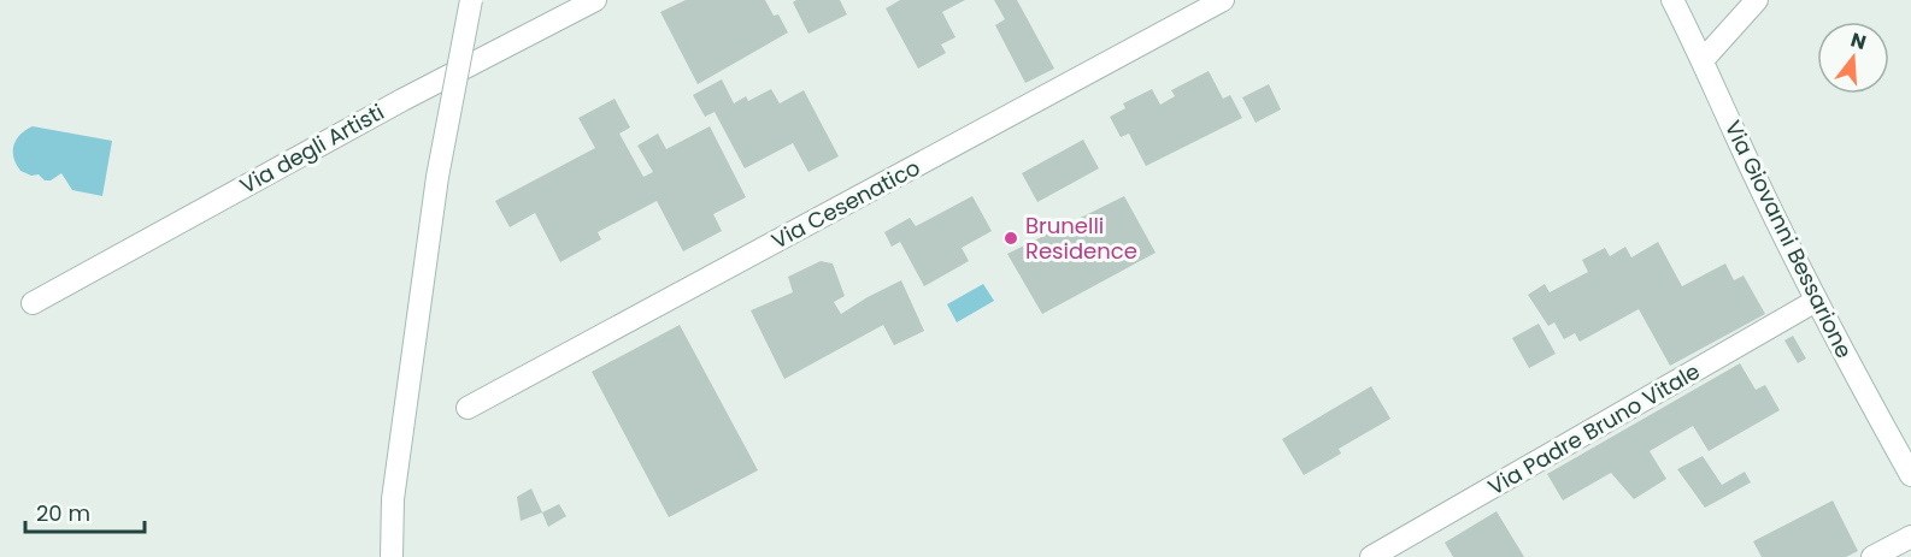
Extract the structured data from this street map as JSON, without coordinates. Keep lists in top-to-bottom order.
{
  "streets": {
    "street": [
      "Via degli Artisti",
      "Via Cesenatico",
      "Via Giovanni Bessarione",
      "Via Padre Bruno Vitale"
    ]
  },
  "crossings": [
    ["Via Giovanni Bessarione", "Via Padre Bruno Vitale"]
  ],
  "places": ["Brunelli Residence"],
  "scale_bar": "20 m",
  "north": "top"
}
